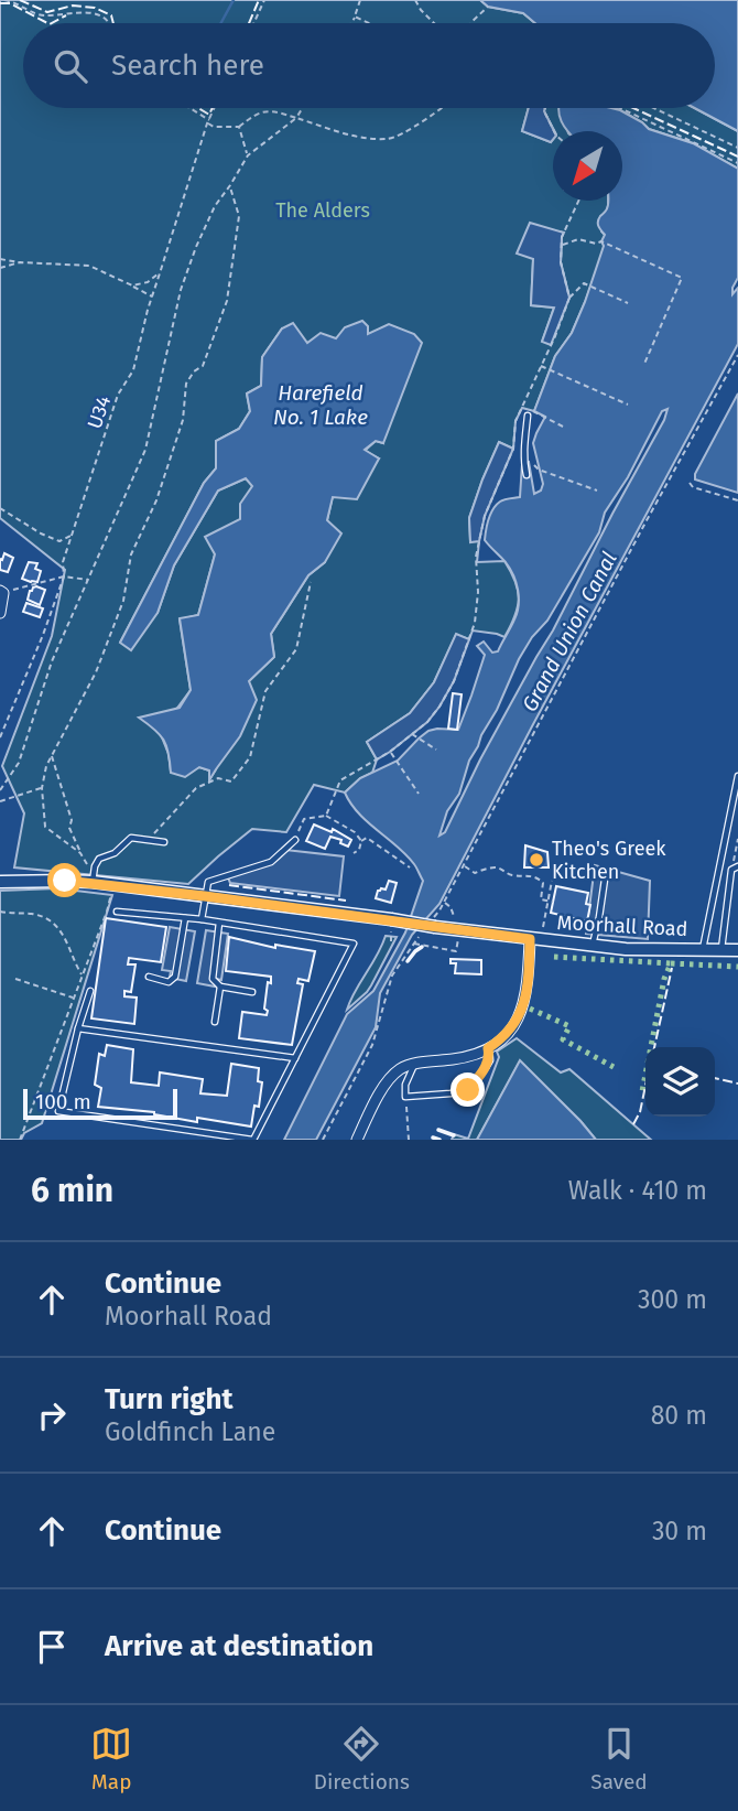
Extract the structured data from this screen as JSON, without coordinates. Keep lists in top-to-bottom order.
{
  "streets": {
    "street": ["Moorhall Road"],
    "path": ["U34"]
  },
  "water": ["Harefield No. 1 Lake", "Grand Union Canal"],
  "parks": ["The Alders"],
  "places": ["Theo's Greek Kitchen"],
  "scale_bar": "100 m",
  "north": "bottom left",
  "page": {
    "search": "Search here",
    "scale": "100 m",
    "heading": ["6 min", "Walk · 410 m"],
    "list": [
      ["Continue", "Moorhall Road", "300 m"],
      ["Turn right", "Goldfinch Lane", "80 m"],
      ["Continue", "30 m"],
      "Arrive at destination"
    ],
    "nav": ["Map", "Directions", "Saved"]
  }
}
